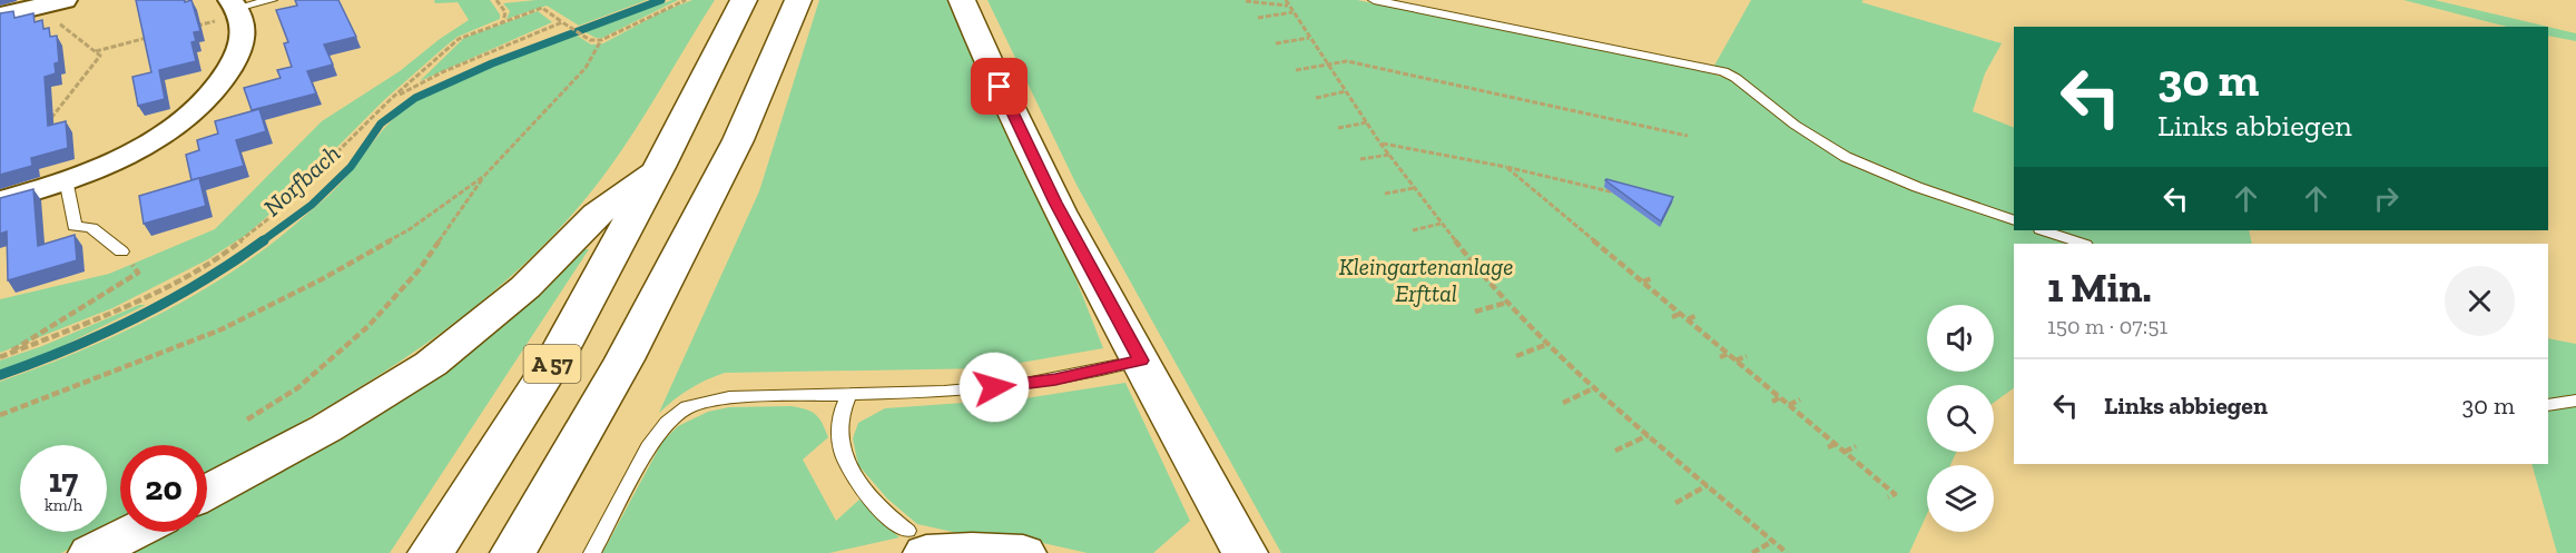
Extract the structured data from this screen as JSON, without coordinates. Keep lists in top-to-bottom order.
{
  "streets": {
    "highway": ["A 57"]
  },
  "water": ["Norfbach"],
  "parks": ["Kleingartenanlage Erfttal"],
  "page": {
    "turn": ["30 m", "Links abbiegen"],
    "heading": ["1 Min.", "150 m · 07:51"],
    "list": [
      {
        "name": "Links abbiegen",
        "value": "30 m"
      }
    ],
    "speed": "17 km/h",
    "limit": "20"
  }
}
